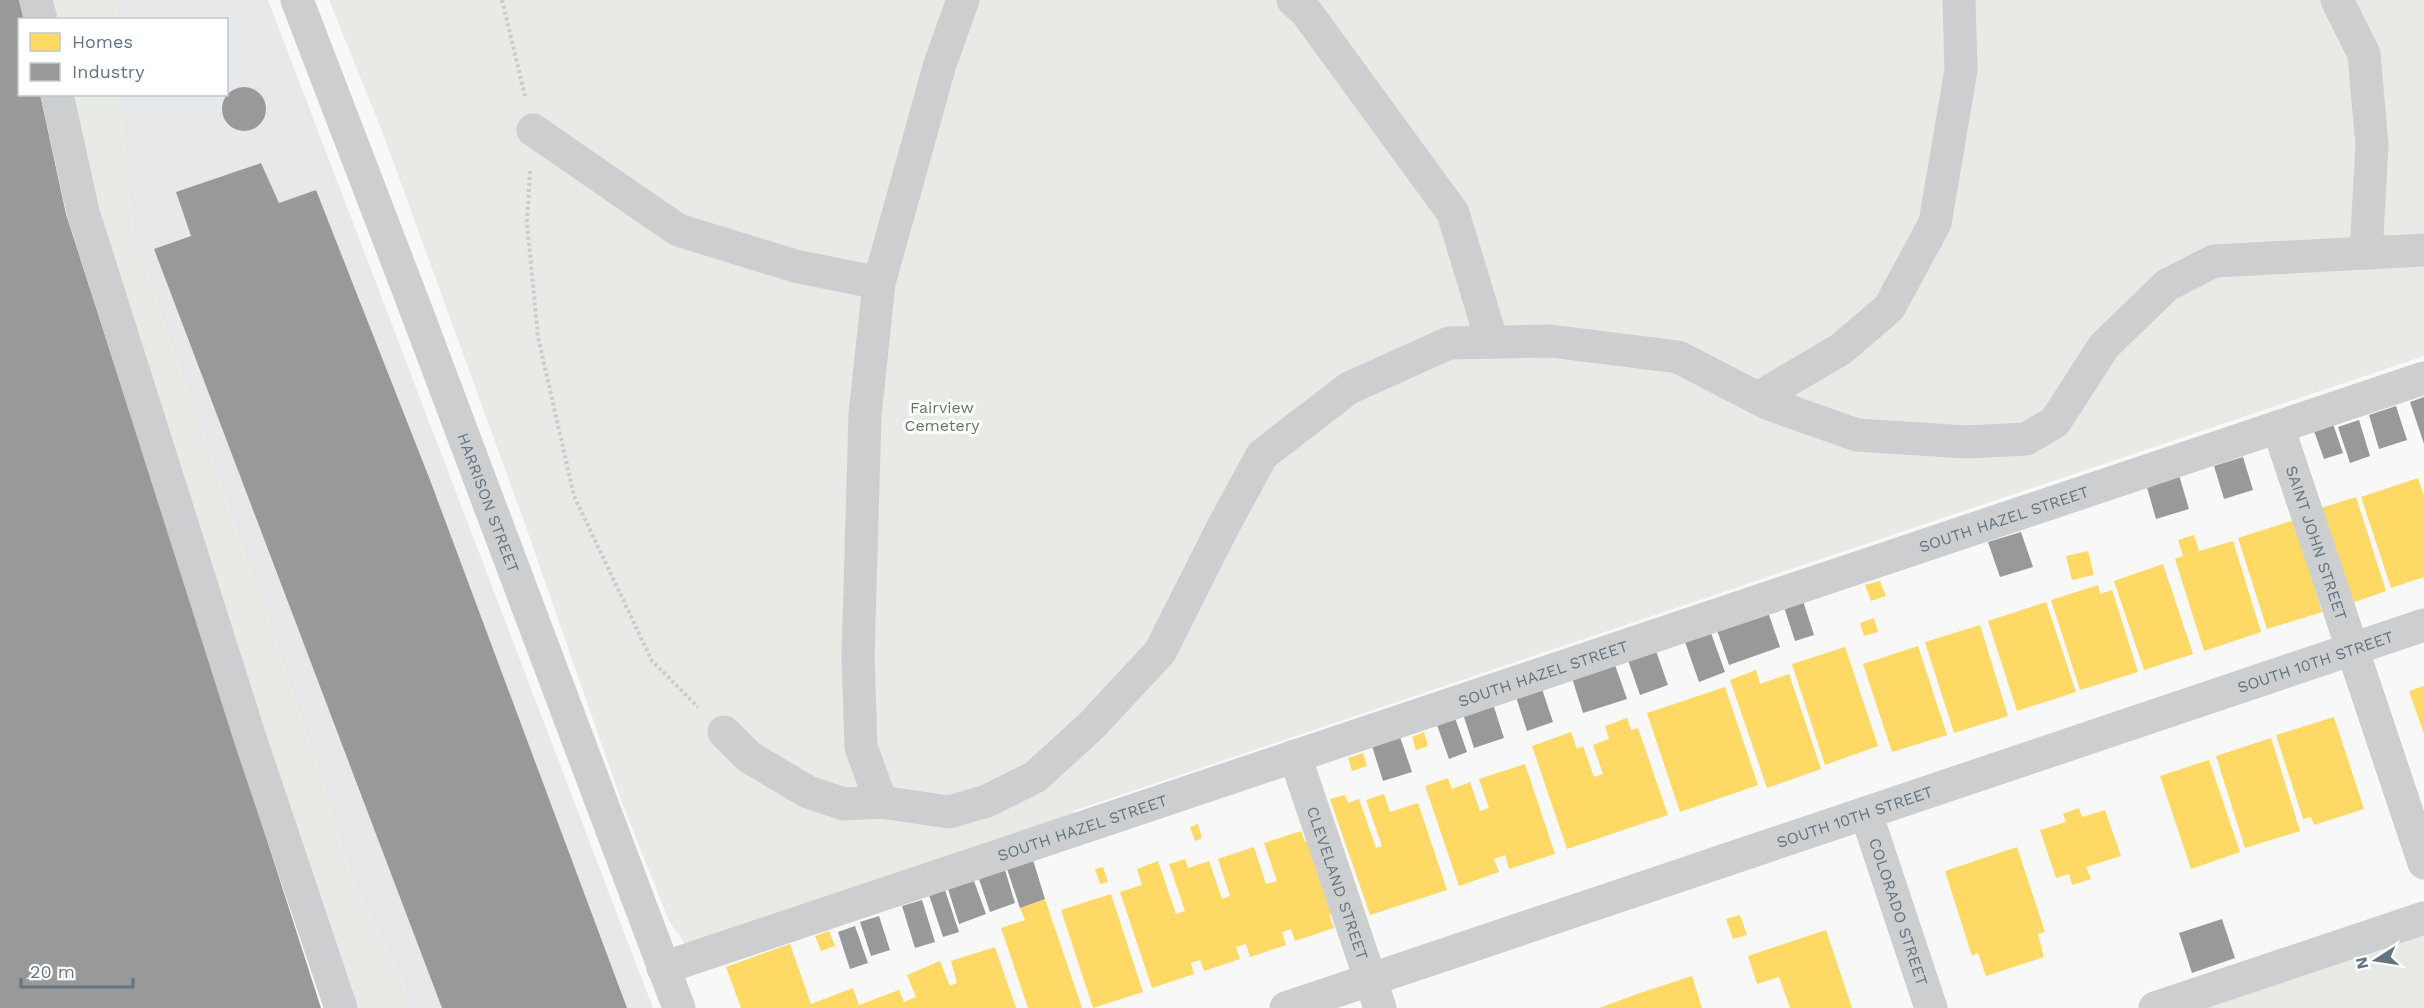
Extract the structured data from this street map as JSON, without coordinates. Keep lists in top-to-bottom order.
{
  "streets": {
    "street": [
      "HARRISON STREET",
      "SOUTH HAZEL STREET",
      "SAINT JOHN STREET",
      "SOUTH 10TH STREET",
      "CLEVELAND STREET",
      "COLORADO STREET"
    ]
  },
  "crossings": [
    ["HARRISON STREET", "SOUTH HAZEL STREET"],
    ["SOUTH HAZEL STREET", "SAINT JOHN STREET"],
    ["SOUTH HAZEL STREET", "CLEVELAND STREET"],
    ["SAINT JOHN STREET", "SOUTH 10TH STREET"],
    ["SOUTH 10TH STREET", "CLEVELAND STREET"],
    ["SOUTH 10TH STREET", "COLORADO STREET"]
  ],
  "parks": ["Fairview Cemetery"],
  "legend": ["Homes", "Industry"],
  "scale_bar": "20 m",
  "north": "left"
}
